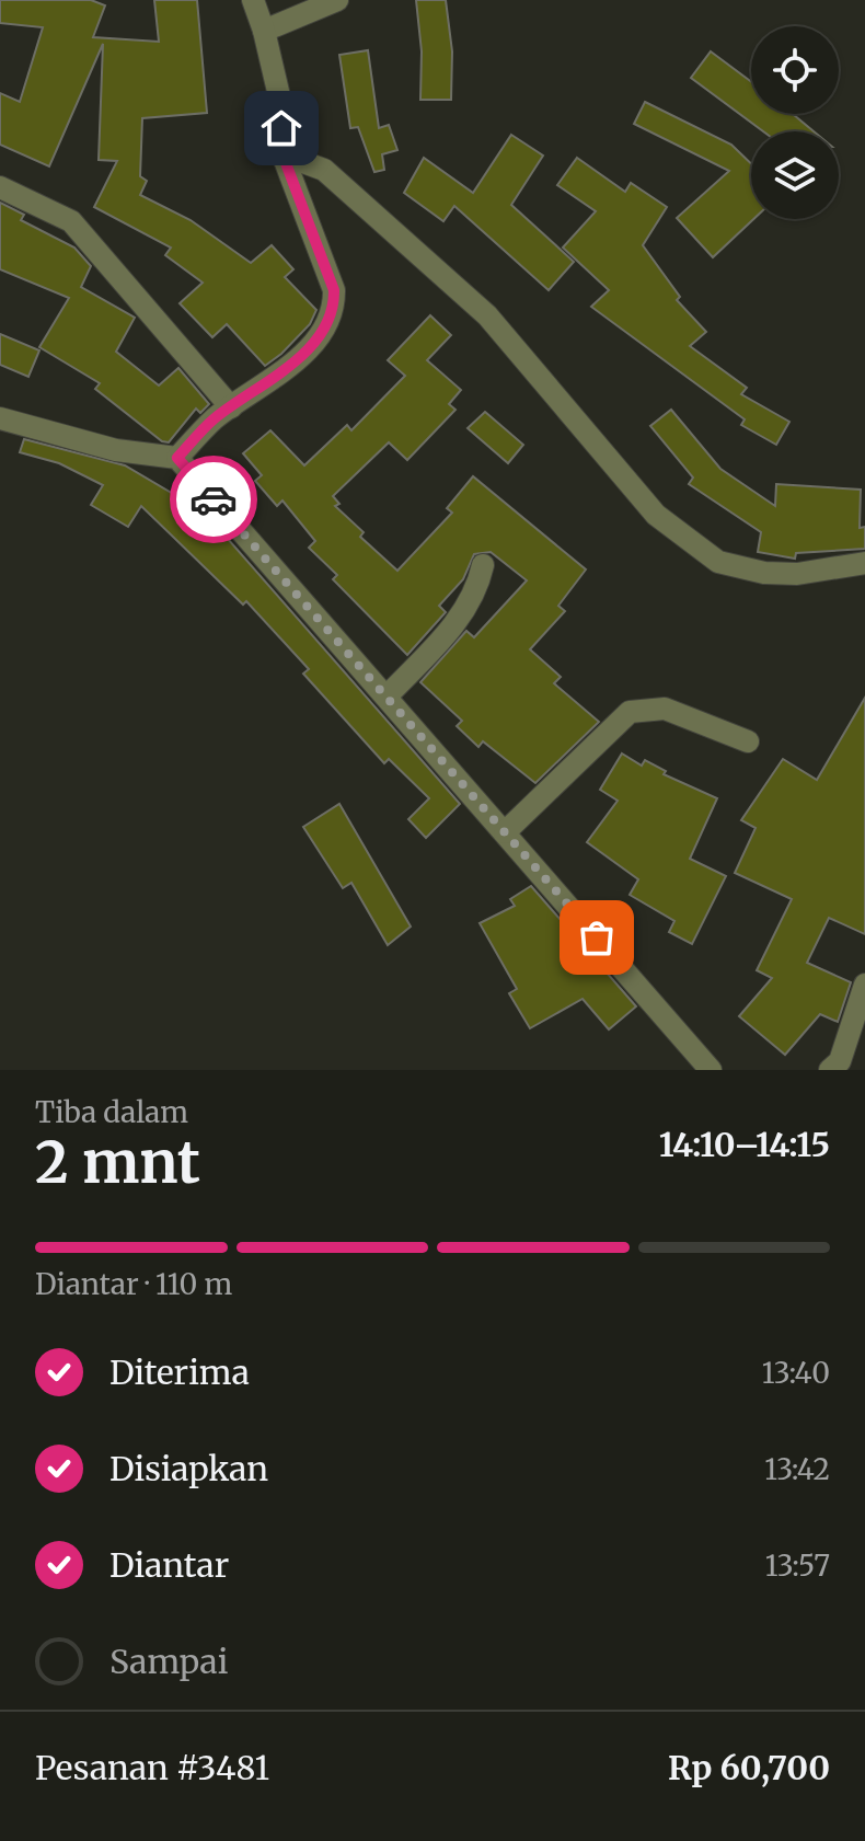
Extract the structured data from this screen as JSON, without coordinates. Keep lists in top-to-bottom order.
{
  "page": {
    "heading": ["2 mnt", "Tiba dalam", "14:10–14:15"],
    "panel": ["Pesanan #3481", "Rp 60,700"],
    "bar": "Diantar · 110 m",
    "list": [
      ["Diterima", "13:40"],
      ["Disiapkan", "13:42"],
      ["Diantar", "13:57"],
      "Sampai"
    ]
  }
}
